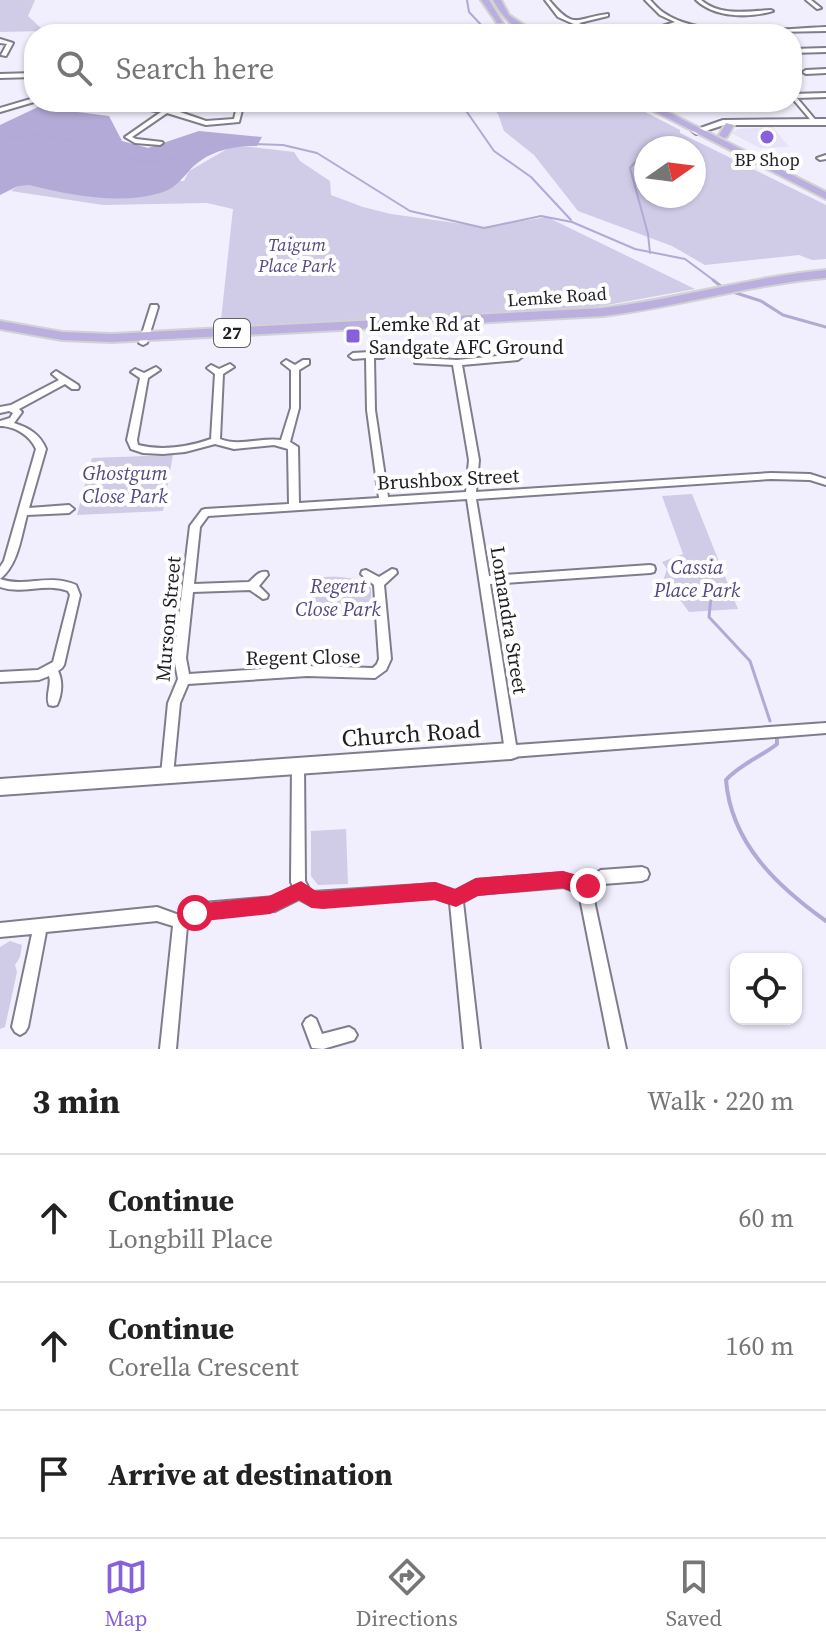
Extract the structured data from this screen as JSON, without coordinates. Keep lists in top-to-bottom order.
{
  "streets": {
    "main road": ["Lemke Road", "27"],
    "street": [
      "Brushbox Street",
      "Murson Street",
      "Lomandra Street",
      "Regent Close",
      "Church Road"
    ]
  },
  "crossings": [
    ["Brushbox Street", "Murson Street"],
    ["Brushbox Street", "Lomandra Street"],
    ["Murson Street", "Regent Close"],
    ["Murson Street", "Church Road"],
    ["Lomandra Street", "Church Road"]
  ],
  "parks": [
    "Taigum Place Park",
    "Ghostgum Close Park",
    "Cassia Place Park",
    "Regent Close Park"
  ],
  "places": {
    "other": ["BP Shop"],
    "transit": ["Lemke Rd at Sandgate AFC Ground"]
  },
  "north": "right",
  "page": {
    "search": "Search here",
    "heading": ["3 min", "Walk · 220 m"],
    "list": [
      ["Continue", "Longbill Place", "60 m"],
      ["Continue", "Corella Crescent", "160 m"],
      "Arrive at destination"
    ],
    "nav": ["Map", "Directions", "Saved"]
  }
}
